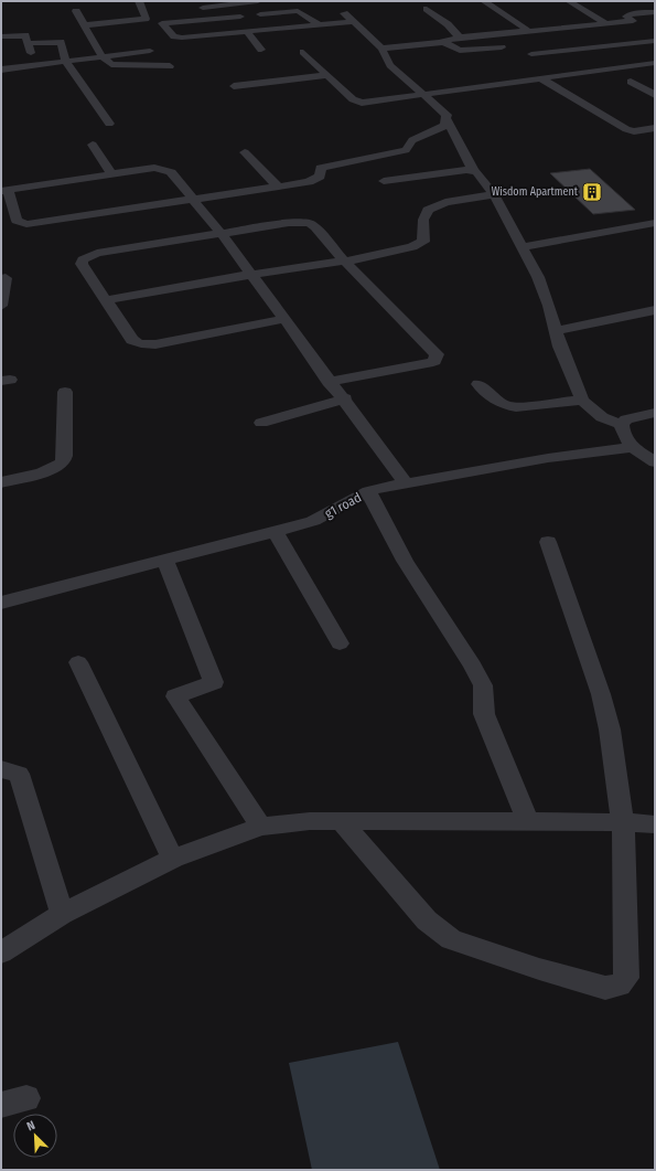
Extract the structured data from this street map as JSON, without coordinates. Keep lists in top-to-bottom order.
{
  "streets": {
    "street": ["g1 road"]
  },
  "places": {
    "building": ["Wisdom Apartment"]
  },
  "north": "top left"
}
